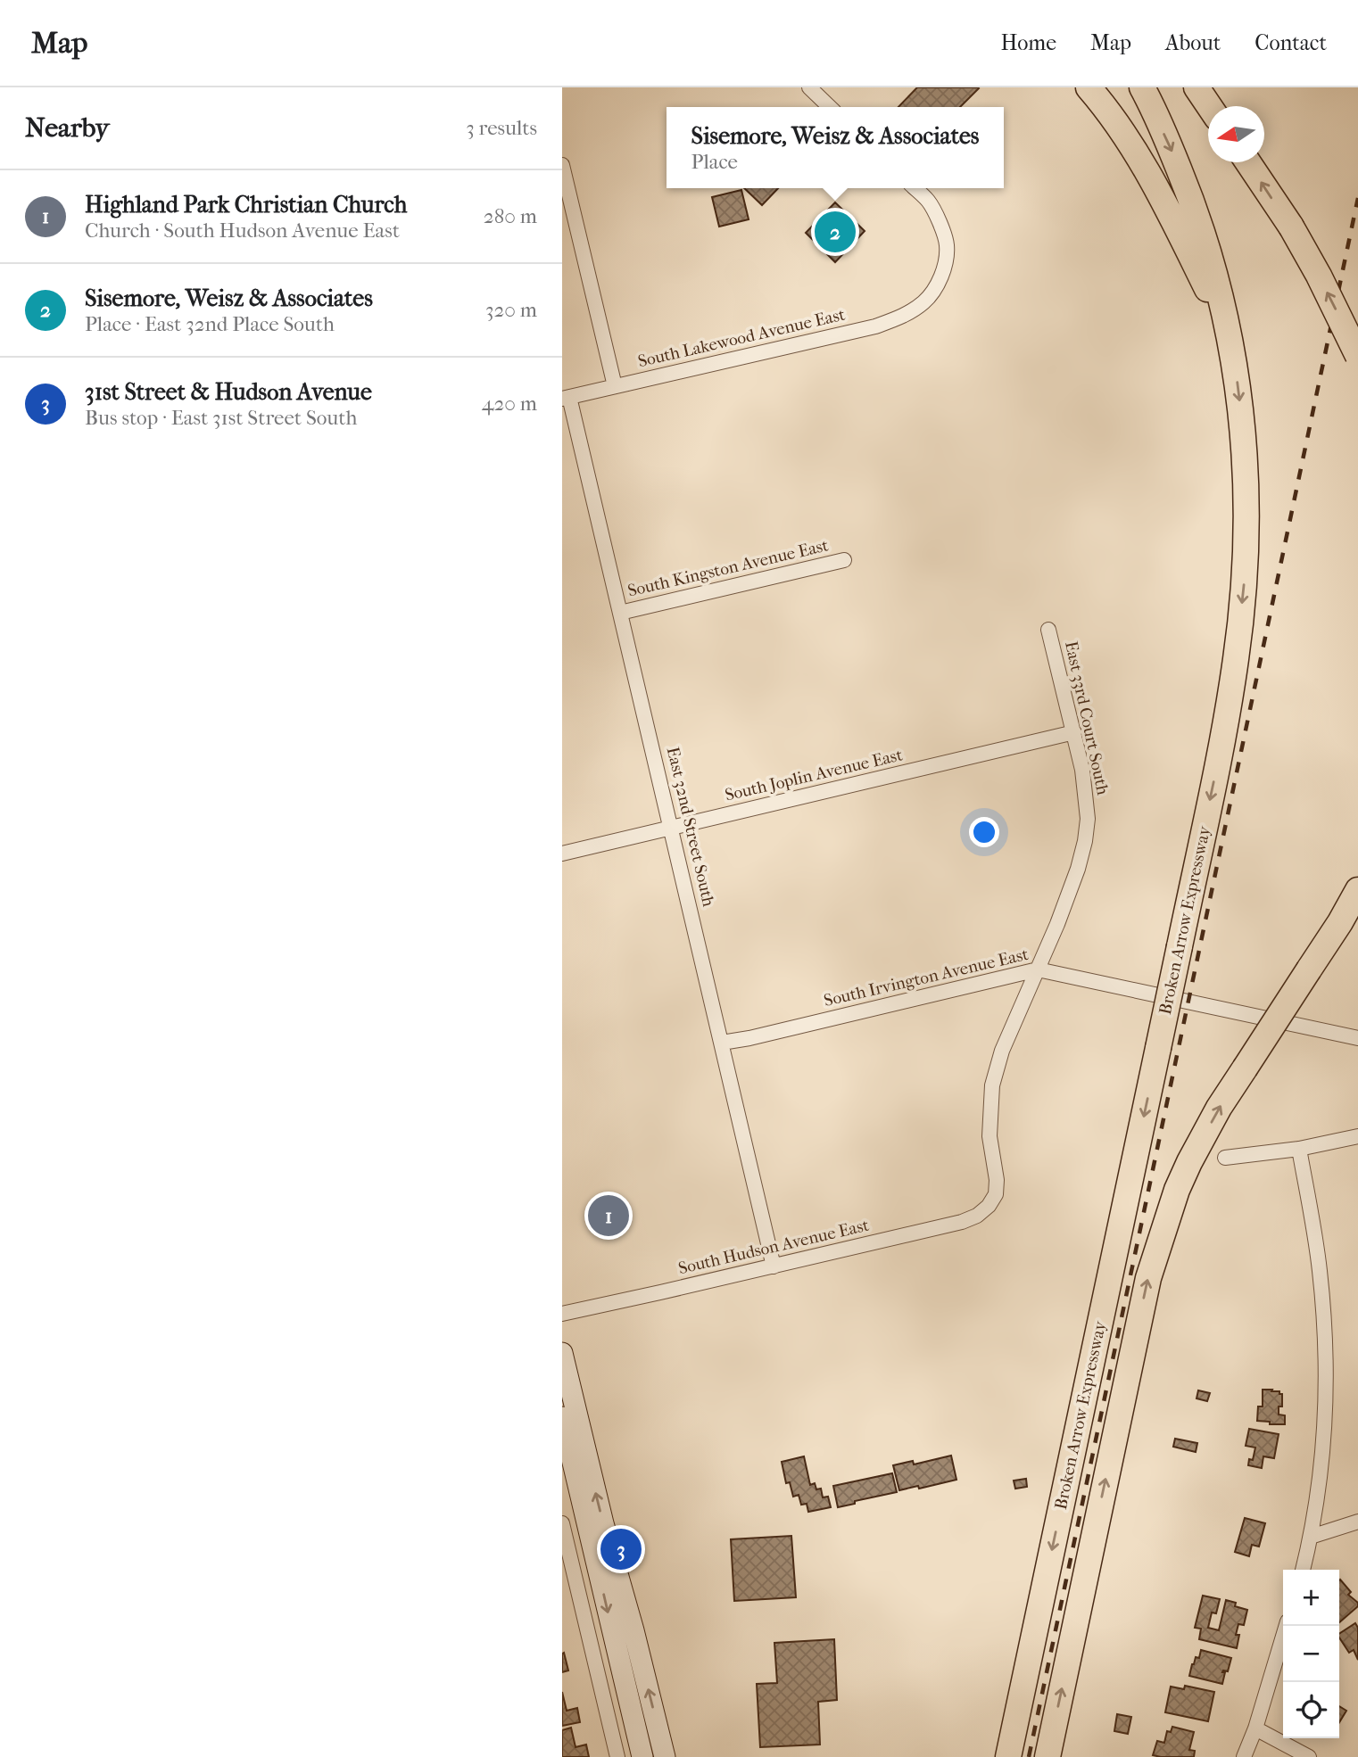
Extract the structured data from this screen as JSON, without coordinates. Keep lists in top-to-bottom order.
{
  "streets": {
    "highway": ["Broken Arrow Expressway"],
    "street": [
      "South Lakewood Avenue East",
      "South Kingston Avenue East",
      "East 33rd Court South",
      "South Joplin Avenue East",
      "East 32nd Street South",
      "South Irvington Avenue East",
      "South Hudson Avenue East"
    ]
  },
  "crossings": [
    ["South Lakewood Avenue East", "East 32nd Street South"],
    ["South Kingston Avenue East", "East 32nd Street South"],
    ["East 33rd Court South", "South Joplin Avenue East"],
    ["East 33rd Court South", "South Irvington Avenue East"],
    ["East 33rd Court South", "South Hudson Avenue East"],
    ["South Joplin Avenue East", "East 32nd Street South"],
    ["East 32nd Street South", "South Irvington Avenue East"],
    ["East 32nd Street South", "South Hudson Avenue East"]
  ],
  "north": "left",
  "page": {
    "header": "Map",
    "nav": [
      "Home",
      "Map",
      "About",
      "Contact"
    ],
    "heading": ["Nearby", "3 results"],
    "popup": ["Sisemore, Weisz & Associates", "Place"],
    "list": [
      {
        "mark": "1",
        "name": "Highland Park Christian Church",
        "note": "Church · South Hudson Avenue East",
        "value": "280 m"
      },
      {
        "mark": "2",
        "name": "Sisemore, Weisz & Associates",
        "note": "Place · East 32nd Place South",
        "value": "320 m"
      },
      {
        "mark": "3",
        "name": "31st Street & Hudson Avenue",
        "note": "Bus stop · East 31st Street South",
        "value": "420 m"
      }
    ],
    "pins": ["2", "1", "3"],
    "map_buttons": ["+", "−"]
  }
}
